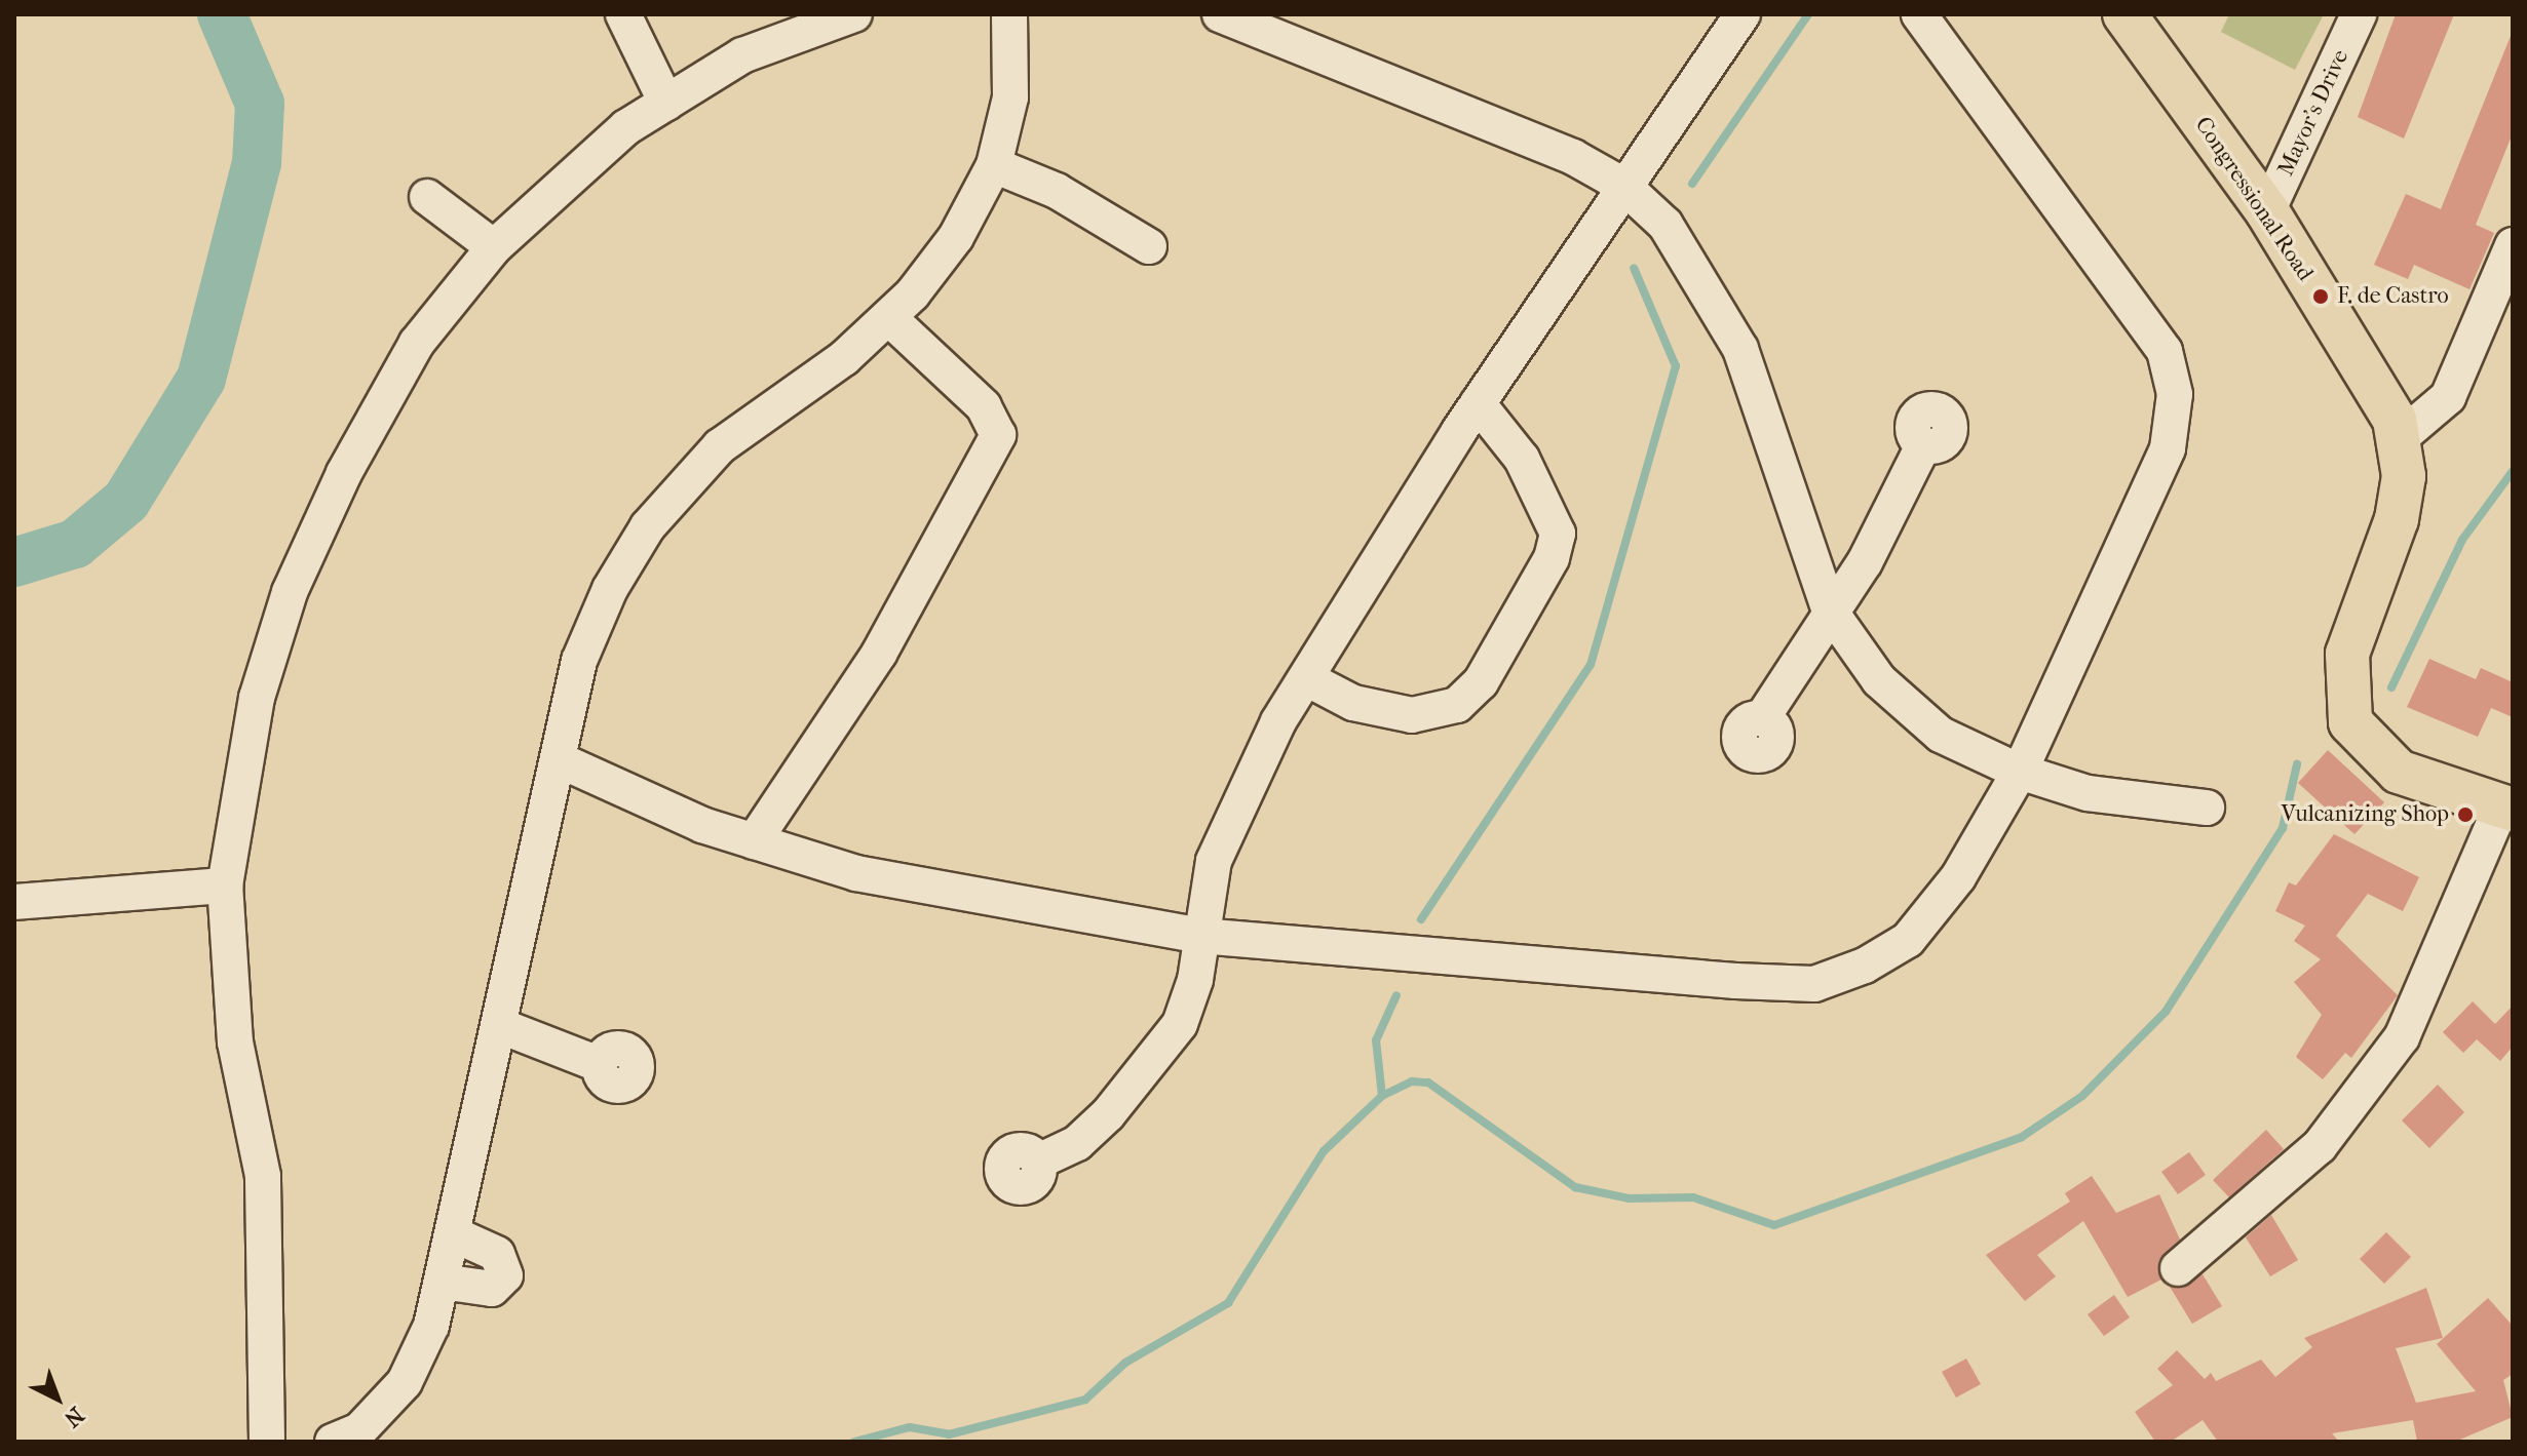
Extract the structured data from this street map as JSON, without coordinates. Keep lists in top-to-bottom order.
{
  "streets": {
    "main road": ["Congressional Road"],
    "street": ["Mayor's Drive"]
  },
  "crossings": [
    ["Mayor's Drive", "Congressional Road"]
  ],
  "places": ["F. de Castro", "Vulcanizing Shop"],
  "north": "bottom right"
}
